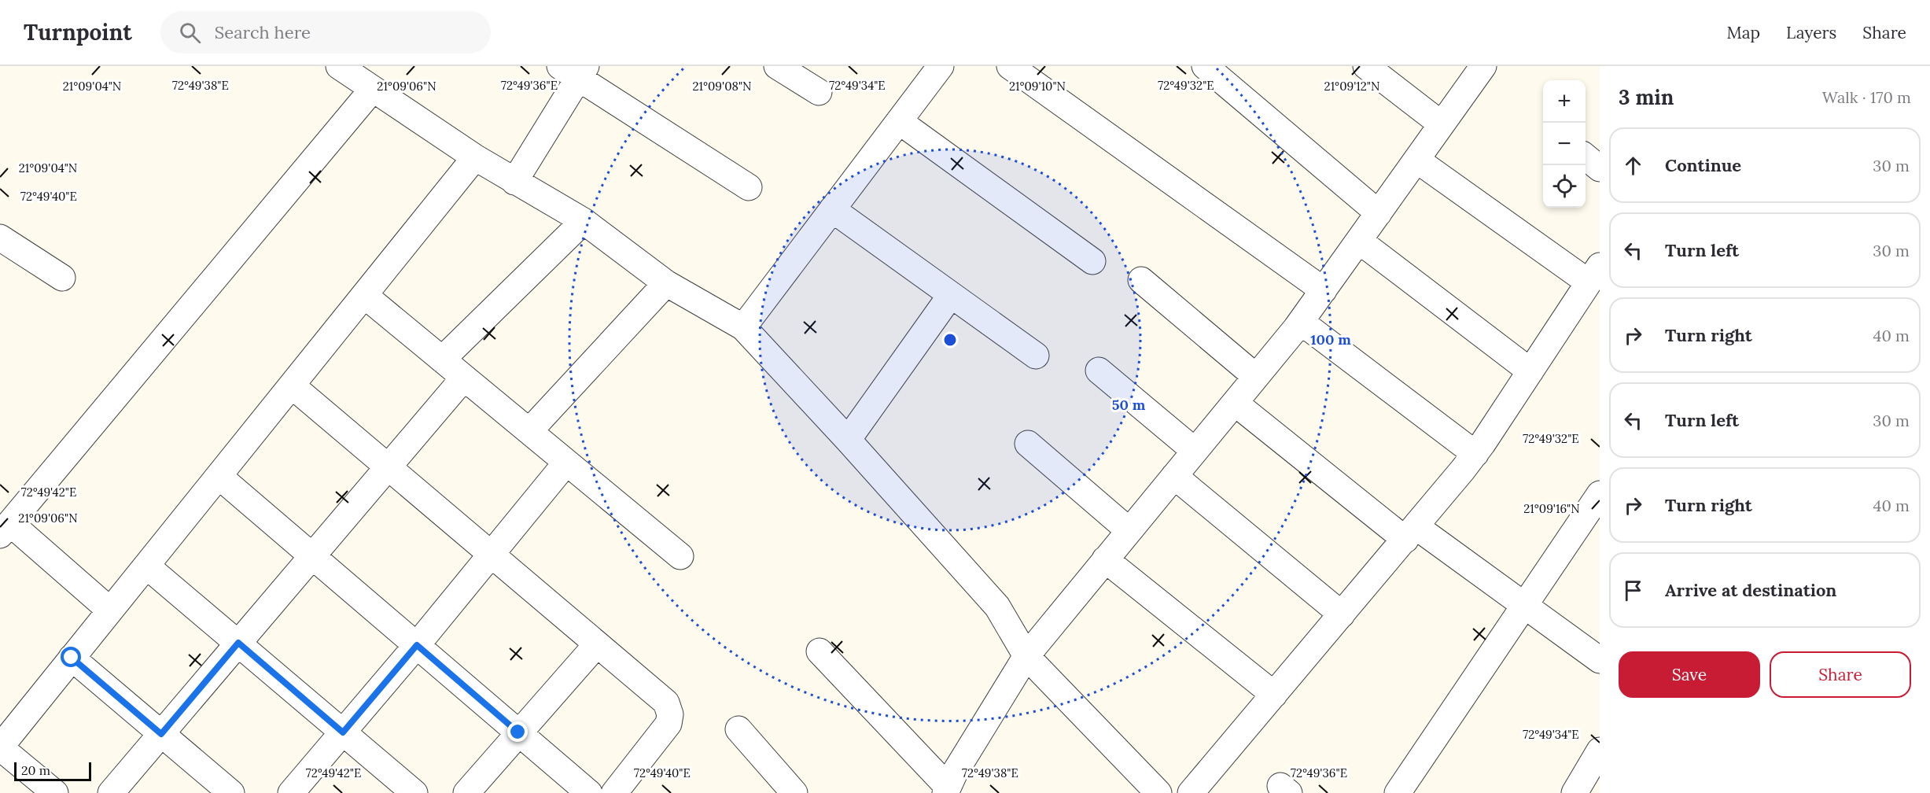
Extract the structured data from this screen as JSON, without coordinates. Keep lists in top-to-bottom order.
{
  "scale_bar": "20 m",
  "page": {
    "header": "Turnpoint",
    "search": "Search here",
    "nav": ["Map", "Layers", "Share"],
    "heading": ["3 min", "Walk · 170 m"],
    "map_buttons": ["+", "−"],
    "list": [
      ["Continue", "30 m"],
      ["Turn left", "30 m"],
      ["Turn right", "40 m"],
      ["Turn left", "30 m"],
      ["Turn right", "40 m"],
      "Arrive at destination"
    ],
    "buttons": ["Save", "Share"],
    "scale": "20 m"
  },
  "coordinates": [
    "72°49'38\"E",
    "72°49'36\"E",
    "72°49'34\"E",
    "72°49'32\"E",
    "21°09'04\"N",
    "21°09'08\"N",
    "21°09'10\"N",
    "21°09'12\"N",
    "21°09'06\"N",
    "72°49'40\"E",
    "72°49'42\"E",
    "21°09'16\"N"
  ],
  "rings": ["100 m", "50 m"]
}
